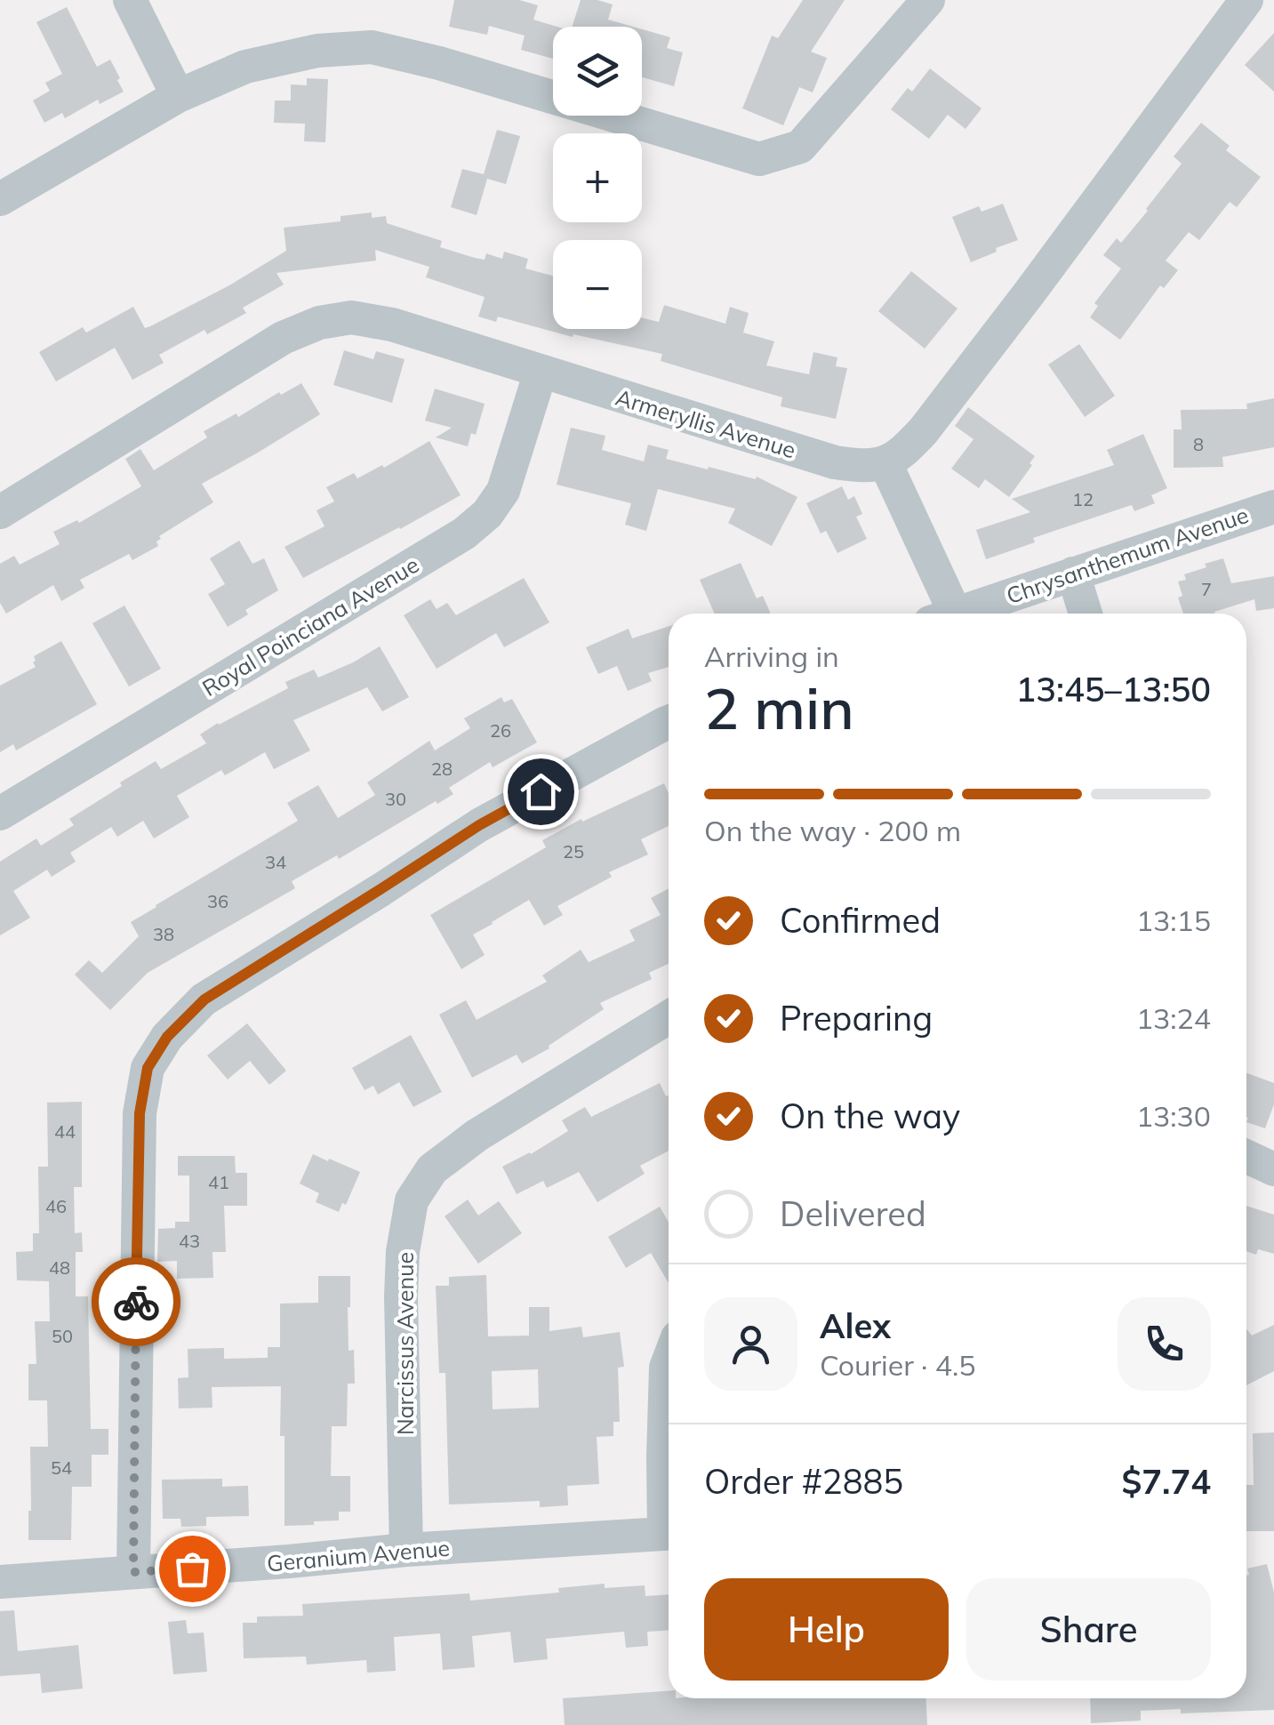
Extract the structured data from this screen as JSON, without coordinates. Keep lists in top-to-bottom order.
{
  "streets": {
    "street": [
      "Armeryllis Avenue",
      "Chrysanthemum Avenue",
      "Royal Poinciana Avenue",
      "Narcissus Avenue",
      "Geranium Avenue"
    ]
  },
  "crossings": [
    ["Armeryllis Avenue", "Royal Poinciana Avenue"],
    ["Narcissus Avenue", "Geranium Avenue"]
  ],
  "house_numbers": [
    "8",
    "12",
    "7",
    "26",
    "28",
    "30",
    "25",
    "34",
    "36",
    "38",
    "44",
    "41",
    "46",
    "43",
    "48",
    "50",
    "54"
  ],
  "page": {
    "map_buttons": ["+", "−"],
    "heading": ["2 min", "Arriving in", "13:45–13:50"],
    "panel": [
      "Alex",
      "Courier · 4.5",
      "Order #2885",
      "$7.74"
    ],
    "bar": "On the way · 200 m",
    "list": [
      ["Confirmed", "13:15"],
      ["Preparing", "13:24"],
      ["On the way", "13:30"],
      "Delivered"
    ],
    "buttons": ["Help", "Share"]
  }
}
